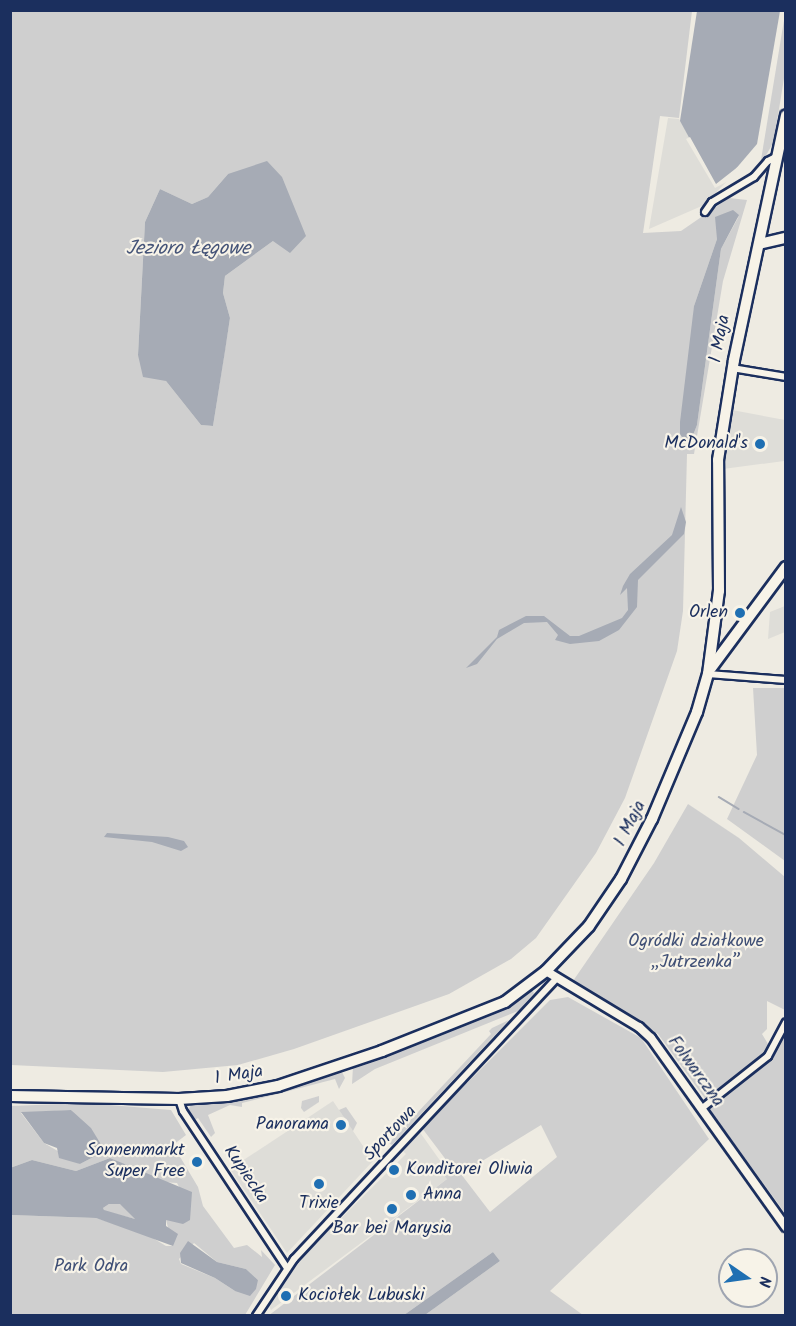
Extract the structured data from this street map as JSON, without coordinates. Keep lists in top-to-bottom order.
{
  "streets": {
    "main road": ["1 Maja"],
    "street": ["Folwarczna", "Sportowa", "Kupiecka"]
  },
  "crossings": [
    ["1 Maja", "Folwarczna"],
    ["1 Maja", "Kupiecka"],
    ["Folwarczna", "Sportowa"],
    ["Sportowa", "Kupiecka"]
  ],
  "water": ["Jezioro Łęgowe"],
  "parks": ["Ogródki działkowe „Jutrzenka”", "Park Odra"],
  "places": [
    "McDonald's",
    "Orlen",
    "Panorama",
    "Sonnenmarkt Super Free",
    "Konditorei Oliwia",
    "Trixie",
    "Anna",
    "Bar bei Marysia",
    "Kociołek Lubuski"
  ],
  "north": "right"
}
